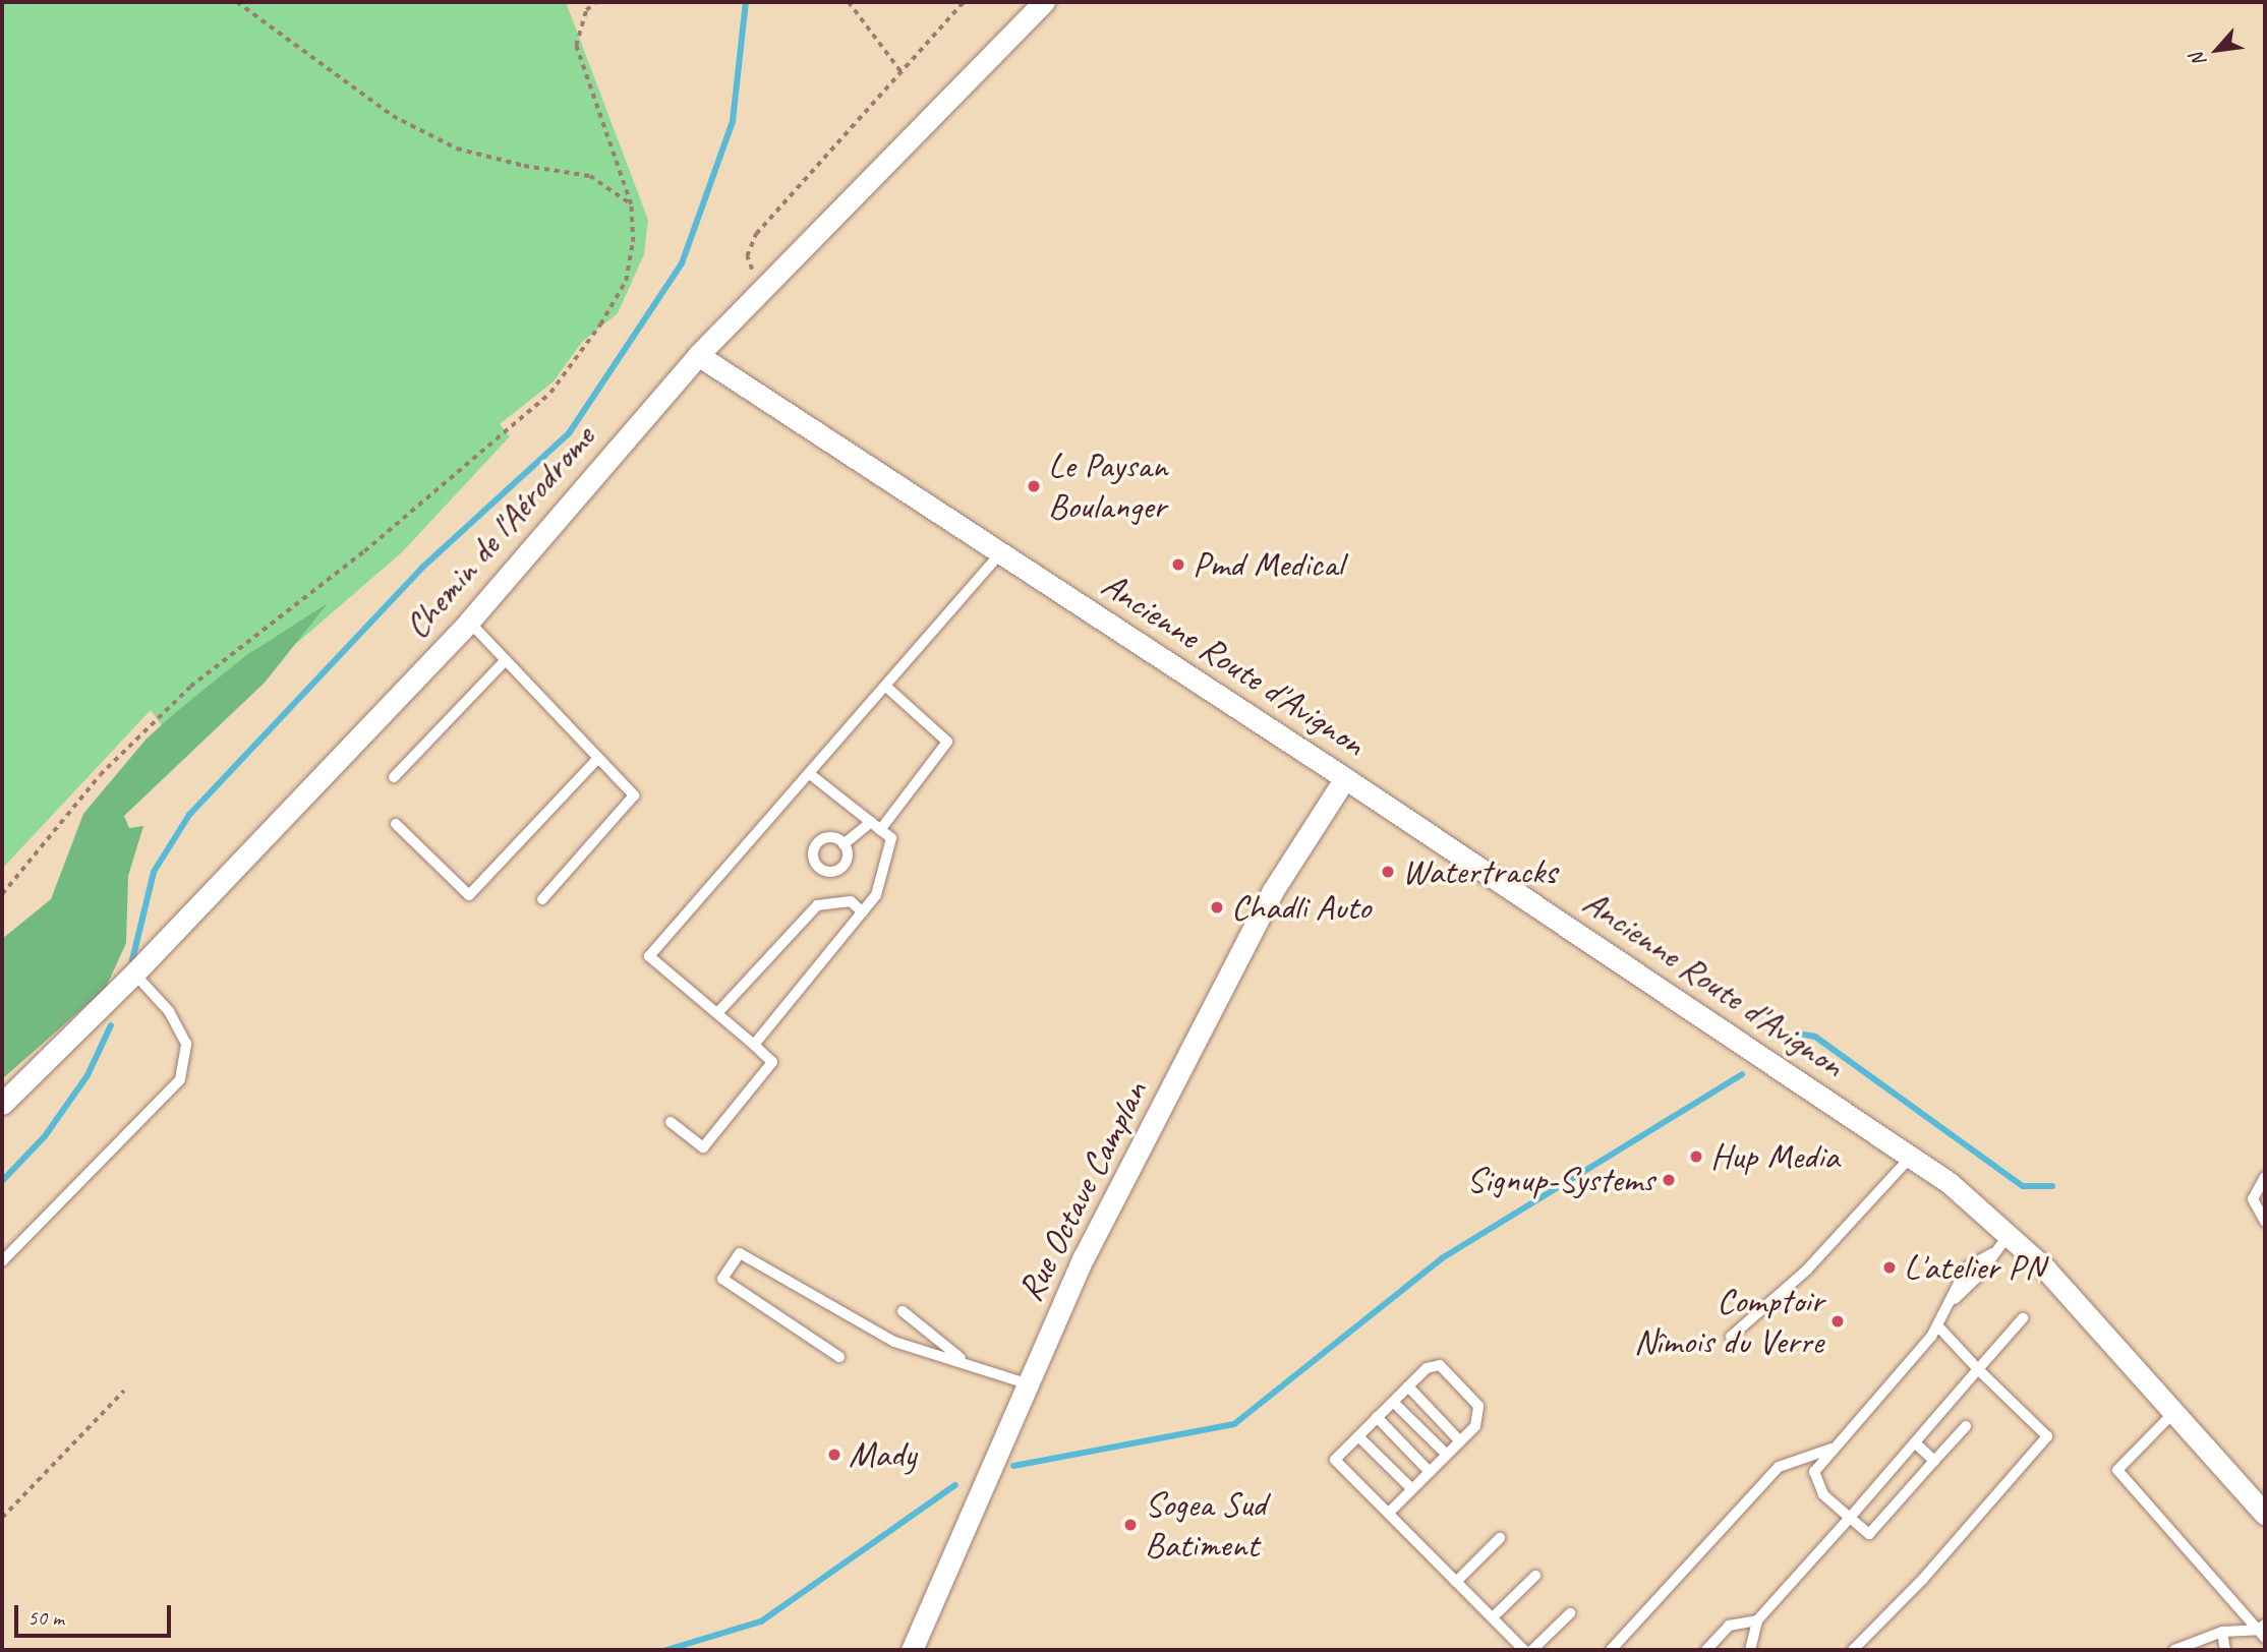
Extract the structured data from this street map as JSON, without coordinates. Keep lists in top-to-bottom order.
{
  "streets": {
    "street": ["Chemin de l'Aérodrome", "Ancienne Route d'Avignon", "Rue Octave Camplan"]
  },
  "crossings": [
    ["Chemin de l'Aérodrome", "Ancienne Route d'Avignon"],
    ["Ancienne Route d'Avignon", "Rue Octave Camplan"]
  ],
  "places": [
    "Le Paysan Boulanger",
    "Pmd Medical",
    "Watertracks",
    "Chadli Auto",
    "Hup Media",
    "Signup-Systems",
    "L'atelier PN",
    "Comptoir Nîmois du Verre",
    "Mady",
    "Sogea Sud Batiment"
  ],
  "scale_bar": "50 m",
  "north": "bottom left"
}
